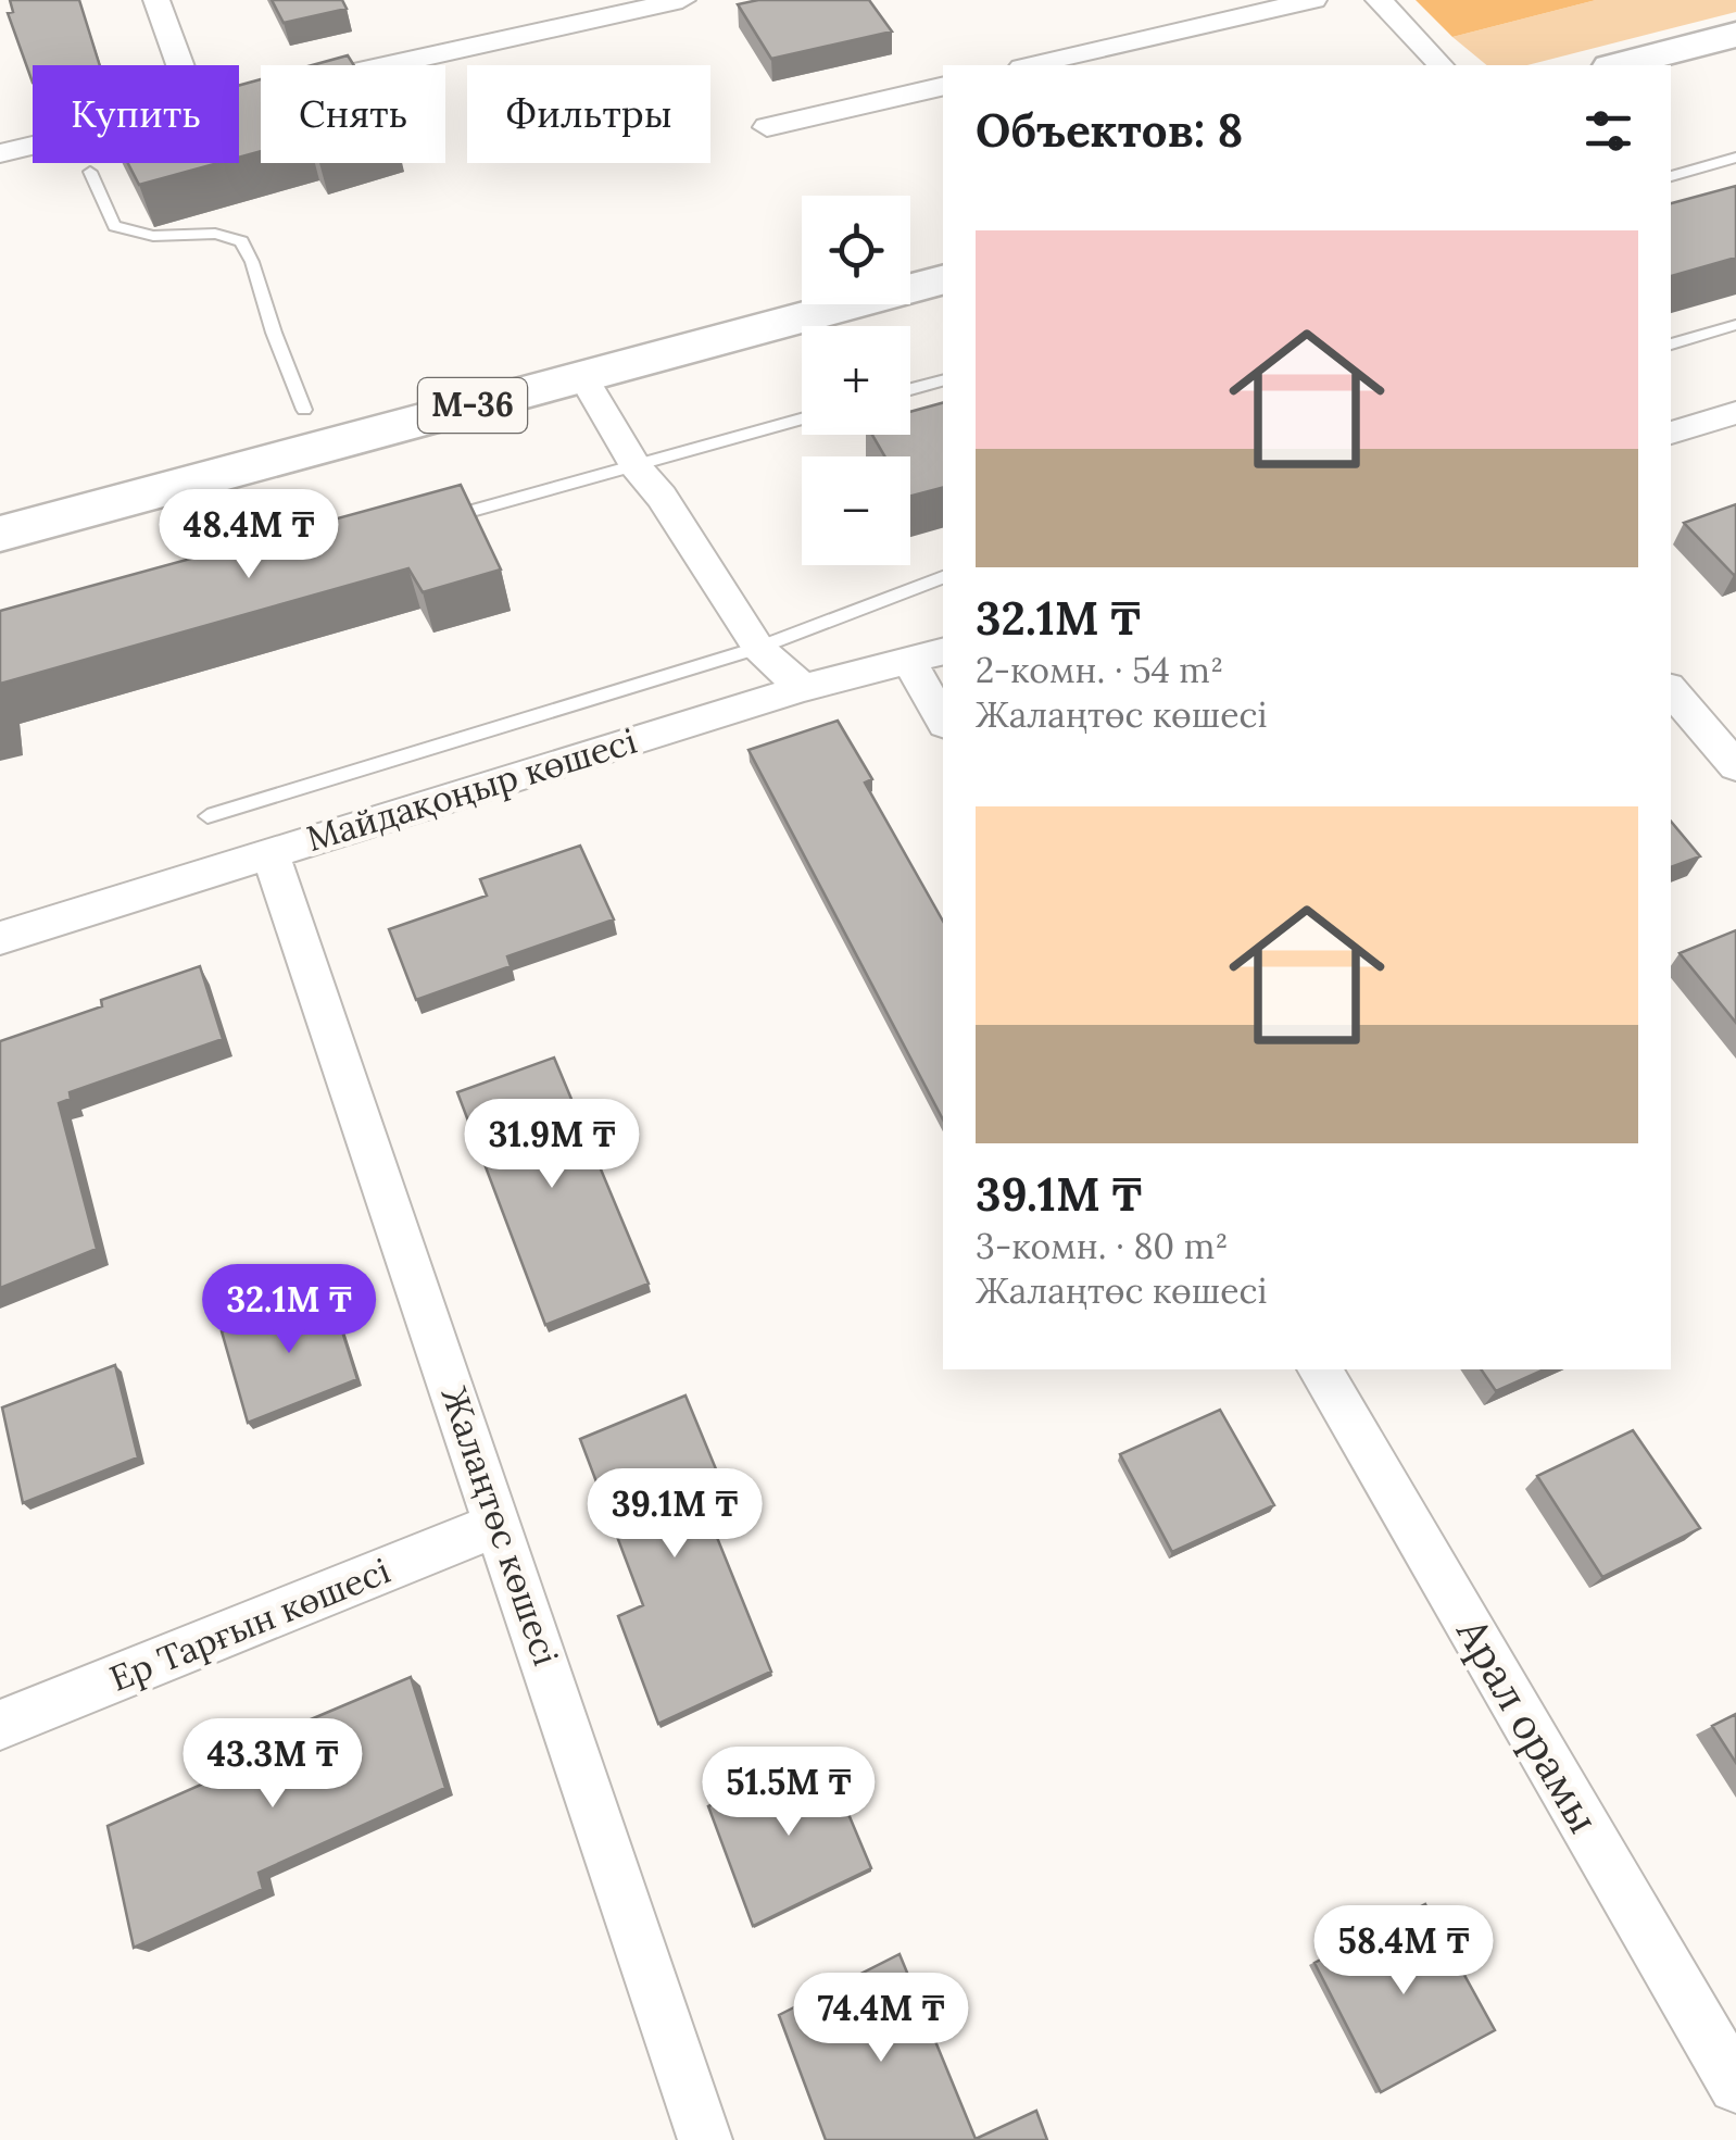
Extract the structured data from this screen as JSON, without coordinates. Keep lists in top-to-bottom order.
{
  "streets": {
    "main road": ["M-36"],
    "street": [
      "Майдақоңыр көшесі",
      "Жалаңтөс көшесі",
      "Ер Тарғын көшесі",
      "Арал орамы"
    ]
  },
  "crossings": [
    ["Майдақоңыр көшесі", "Жалаңтөс көшесі"],
    ["Жалаңтөс көшесі", "Ер Тарғын көшесі"]
  ],
  "page": {
    "chip": ["Купить", "Снять", "Фильтры"],
    "heading": "Объектов: 8",
    "map_buttons": ["+", "−"],
    "list": [
      {
        "name": "32.1M ₸",
        "note": "2-комн. · 54 m² · Жалаңтөс көшесі"
      },
      {
        "name": "39.1M ₸",
        "note": "3-комн. · 80 m² · Жалаңтөс көшесі"
      }
    ],
    "price": [
      "48.4M ₸",
      "31.9M ₸",
      "32.1M ₸",
      "39.1M ₸",
      "43.3M ₸",
      "51.5M ₸",
      "58.4M ₸",
      "74.4M ₸"
    ]
  }
}
